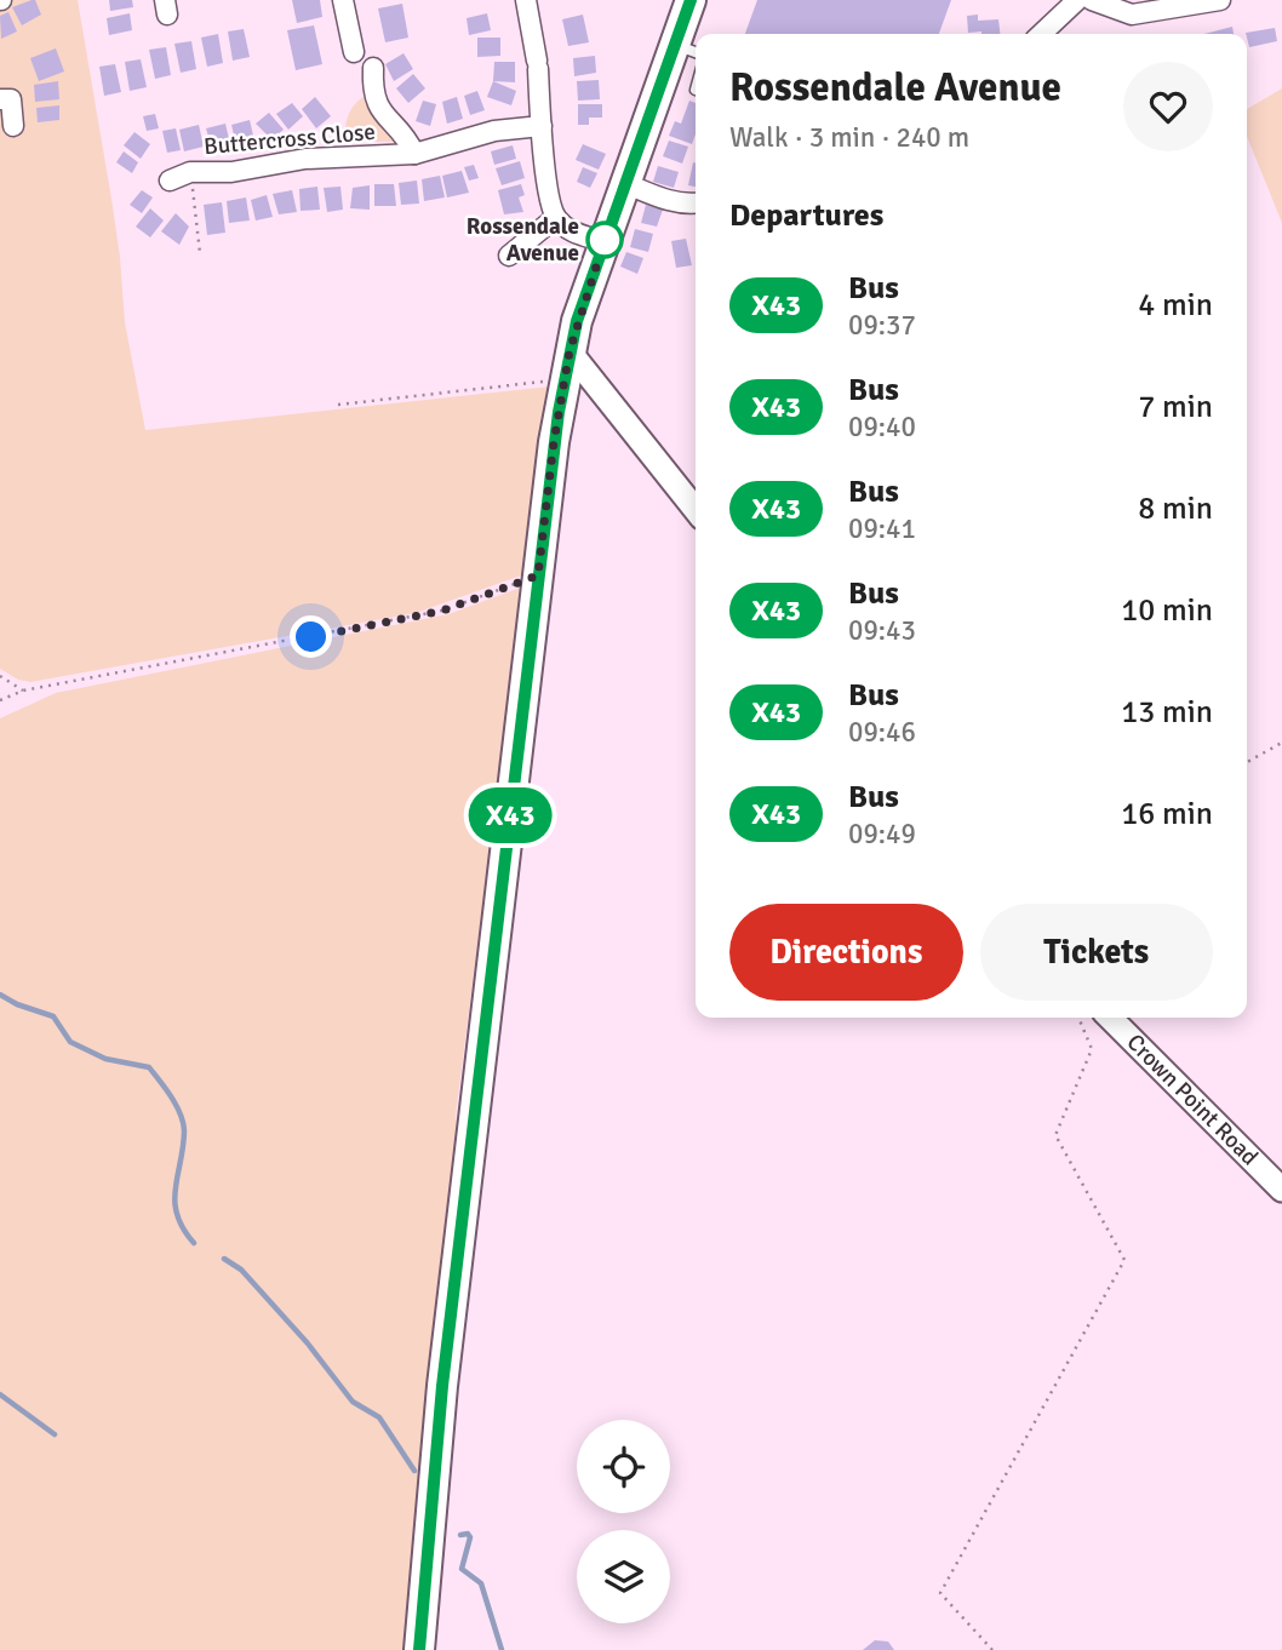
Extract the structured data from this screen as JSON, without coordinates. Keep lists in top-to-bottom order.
{
  "streets": {
    "street": ["Buttercross Close", "Crown Point Road"]
  },
  "places": ["Rossendale Avenue"],
  "lines": ["bus line X43"],
  "page": {
    "on_map": "X43",
    "heading": [
      ["Rossendale Avenue", "Walk · 3 min · 240 m"],
      "Departures"
    ],
    "list": [
      {
        "mark": "X43",
        "name": "Bus",
        "note": "09:37",
        "value": "4 min"
      },
      {
        "mark": "X43",
        "name": "Bus",
        "note": "09:40",
        "value": "7 min"
      },
      {
        "mark": "X43",
        "name": "Bus",
        "note": "09:41",
        "value": "8 min"
      },
      {
        "mark": "X43",
        "name": "Bus",
        "note": "09:43",
        "value": "10 min"
      },
      {
        "mark": "X43",
        "name": "Bus",
        "note": "09:46",
        "value": "13 min"
      },
      {
        "mark": "X43",
        "name": "Bus",
        "note": "09:49",
        "value": "16 min"
      }
    ],
    "buttons": ["Directions", "Tickets"]
  }
}
